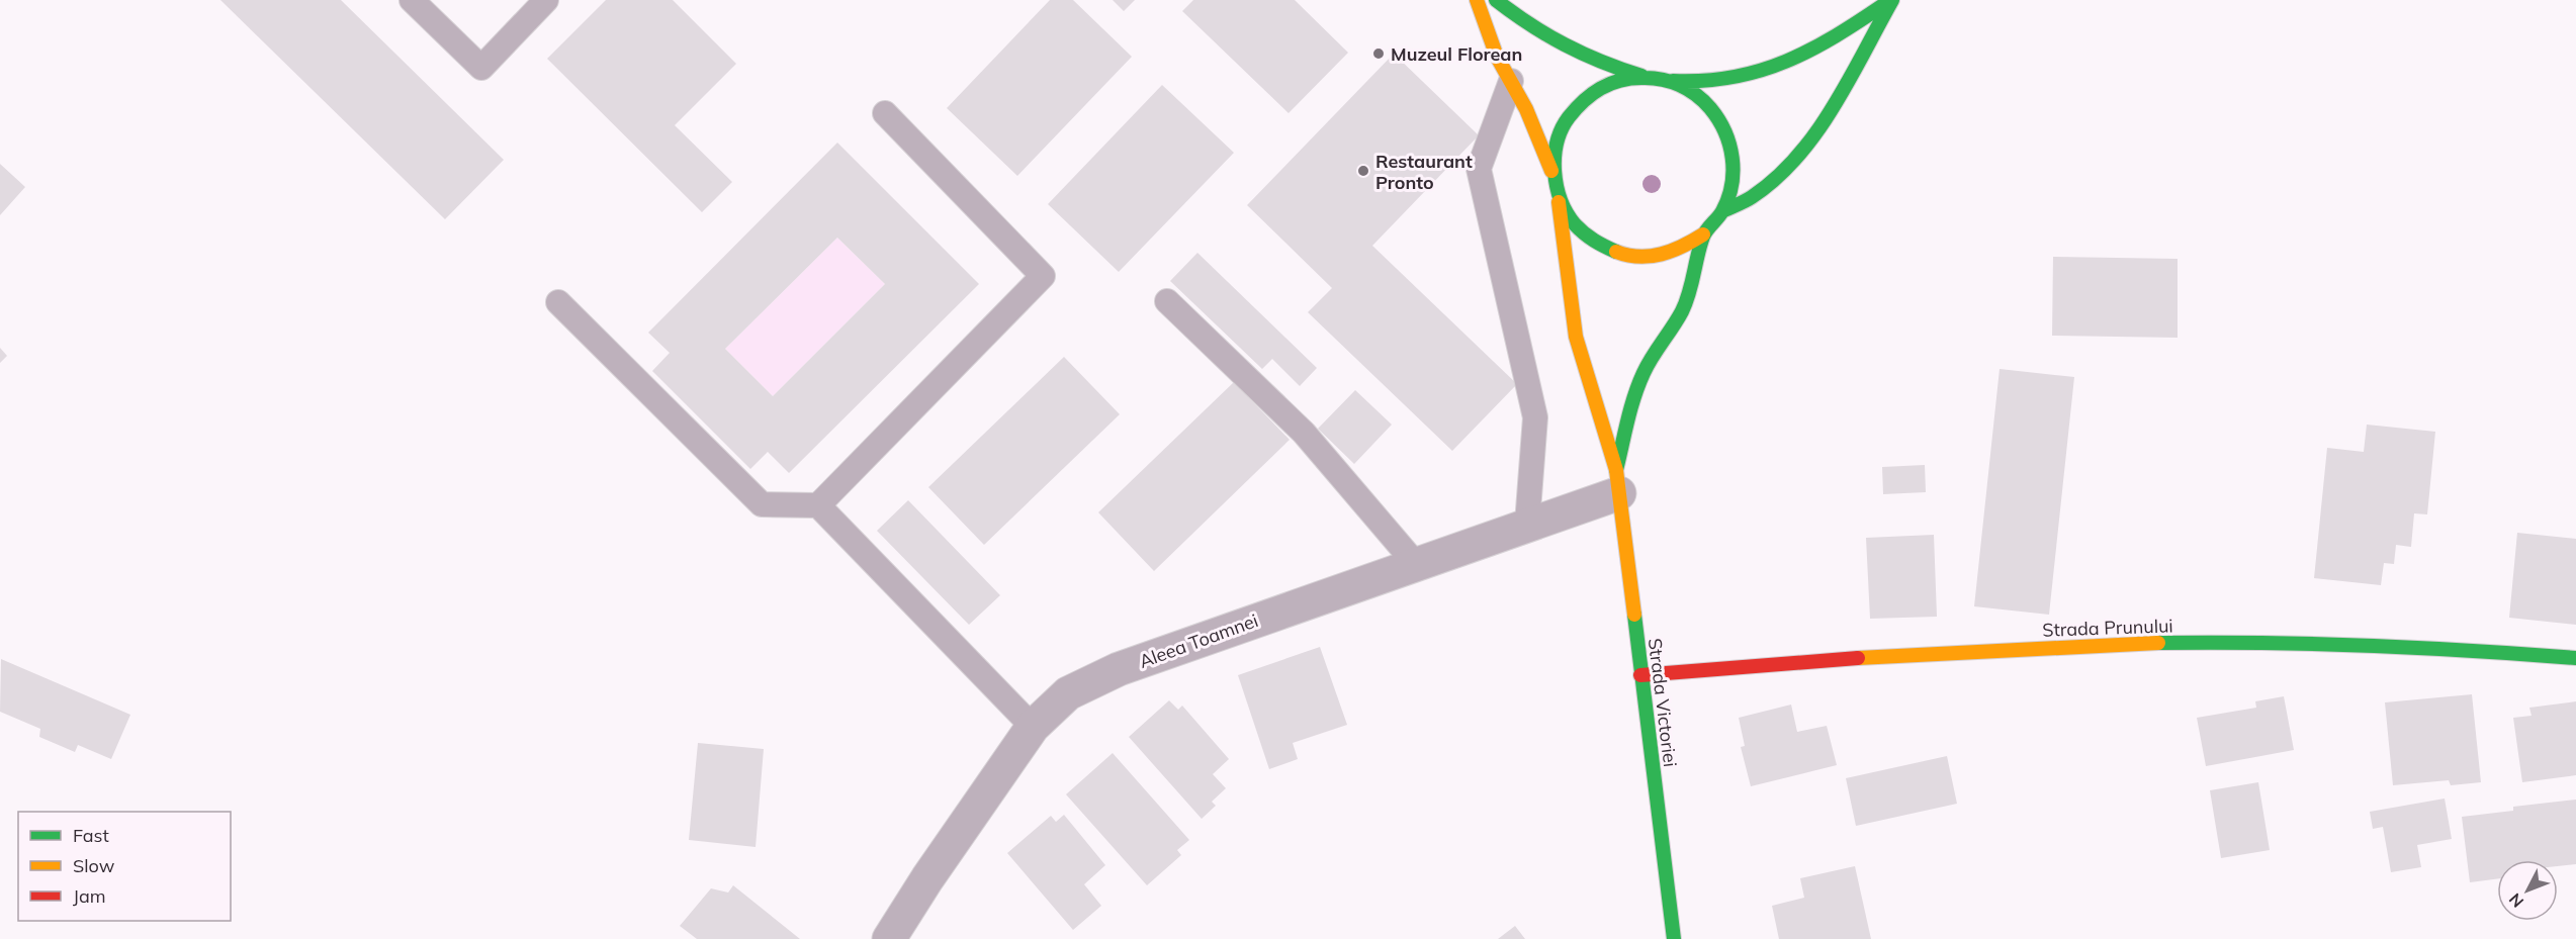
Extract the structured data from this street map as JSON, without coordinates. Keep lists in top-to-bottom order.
{
  "streets": {
    "street": ["Strada Prunului", "Aleea Toamnei", "Strada Victoriei"]
  },
  "crossings": [
    ["Strada Prunului", "Strada Victoriei"],
    ["Aleea Toamnei", "Strada Victoriei"]
  ],
  "places": ["Muzeul Florean", "Restaurant Pronto"],
  "legend": ["Fast", "Slow", "Jam"],
  "north": "bottom left"
}
